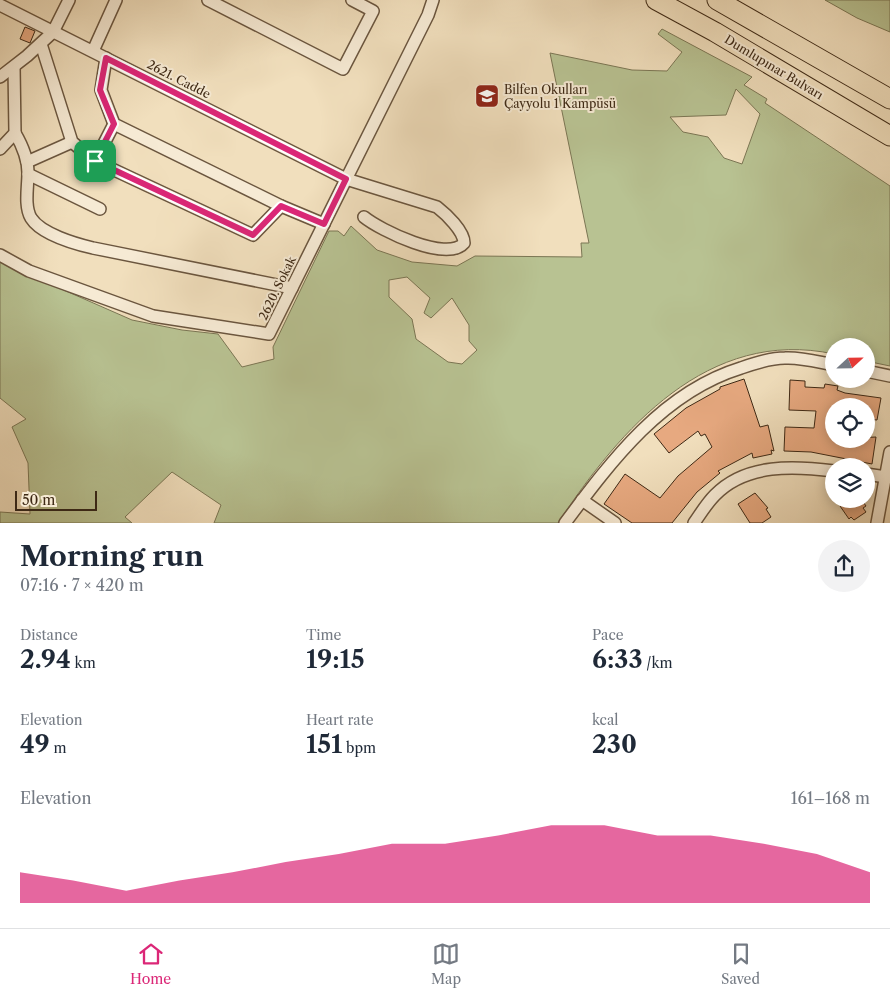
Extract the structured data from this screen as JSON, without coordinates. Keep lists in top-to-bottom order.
{
  "streets": {
    "highway": ["Dumlupınar Bulvarı"],
    "street": ["2621. Cadde", "2620. Sokak"]
  },
  "crossings": [
    ["2621. Cadde", "2620. Sokak"]
  ],
  "places": {
    "school or university": ["Bilfen Okulları Çayyolu 1 Kampüsü"]
  },
  "scale_bar": "50 m",
  "north": "right",
  "page": {
    "scale": "50 m",
    "heading": ["Morning run", "07:16 · 7 × 420 m"],
    "stats": [
      ["Distance", "2.94 km"],
      ["Time", "19:15"],
      ["Pace", "6:33 /km"],
      ["Elevation", "49 m"],
      ["Heart rate", "151 bpm"],
      ["kcal", "230"]
    ],
    "chart": ["Elevation", "161–168 m"],
    "tabs": ["Home", "Map", "Saved"]
  }
}
